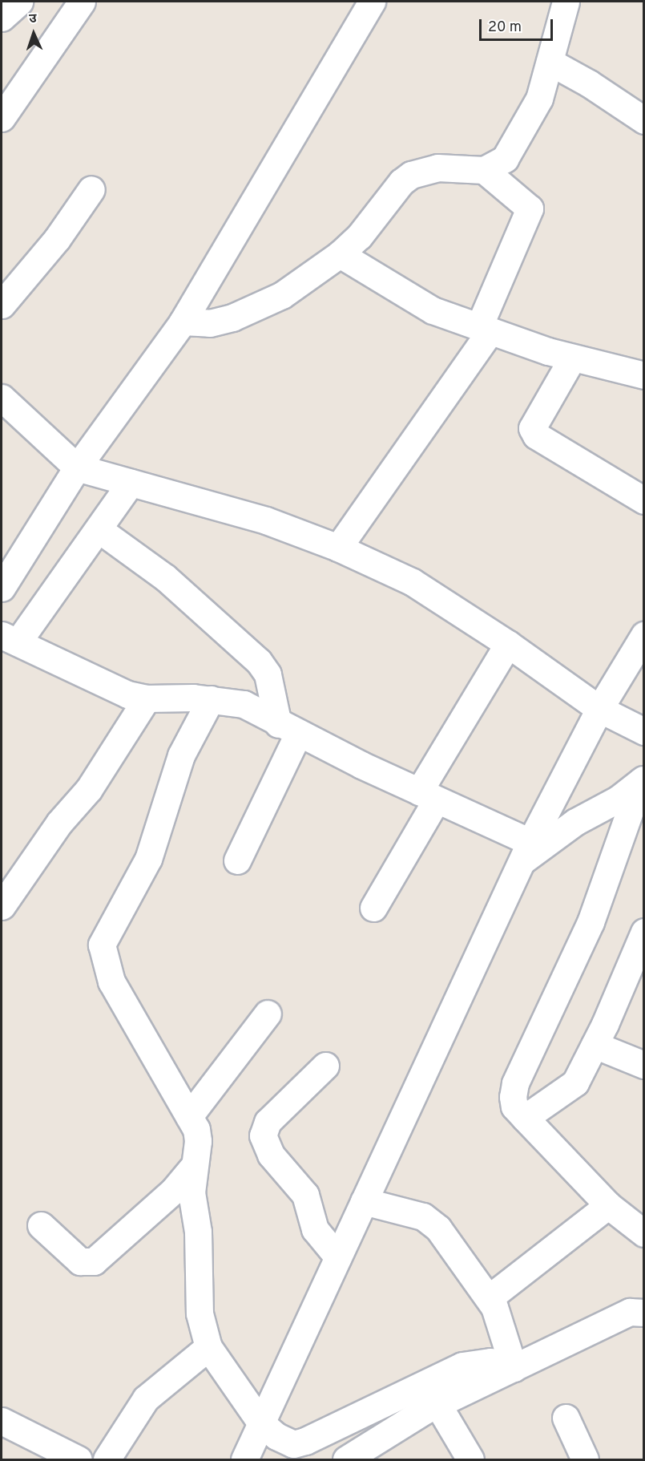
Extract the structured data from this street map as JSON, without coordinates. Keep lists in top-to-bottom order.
{
  "scale_bar": "20 m",
  "north": "top"
}
